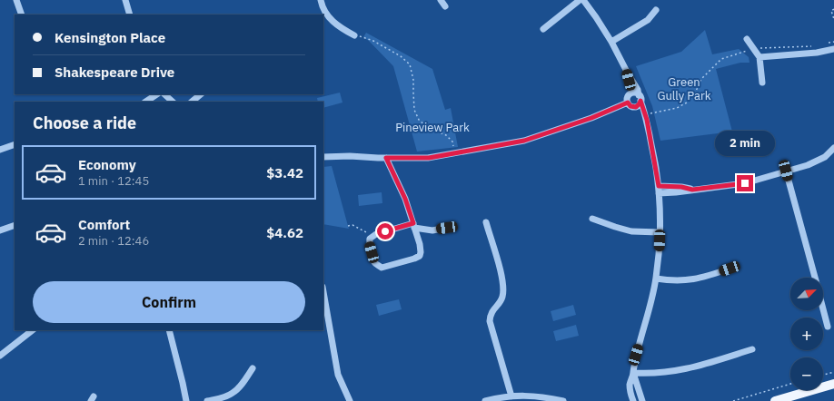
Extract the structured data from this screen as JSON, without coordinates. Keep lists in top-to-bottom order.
{
  "parks": ["Green Gully Park", "Pineview Park"],
  "north": "top right",
  "page": {
    "banner": ["Kensington Place", "Shakespeare Drive"],
    "heading": "Choose a ride",
    "bubble": "2 min",
    "list": [
      {
        "name": "Economy",
        "note": "1 min · 12:45",
        "value": "$3.42"
      },
      {
        "name": "Comfort",
        "note": "2 min · 12:46",
        "value": "$4.62"
      }
    ],
    "buttons": "Confirm",
    "map_buttons": ["+", "−"]
  }
}
